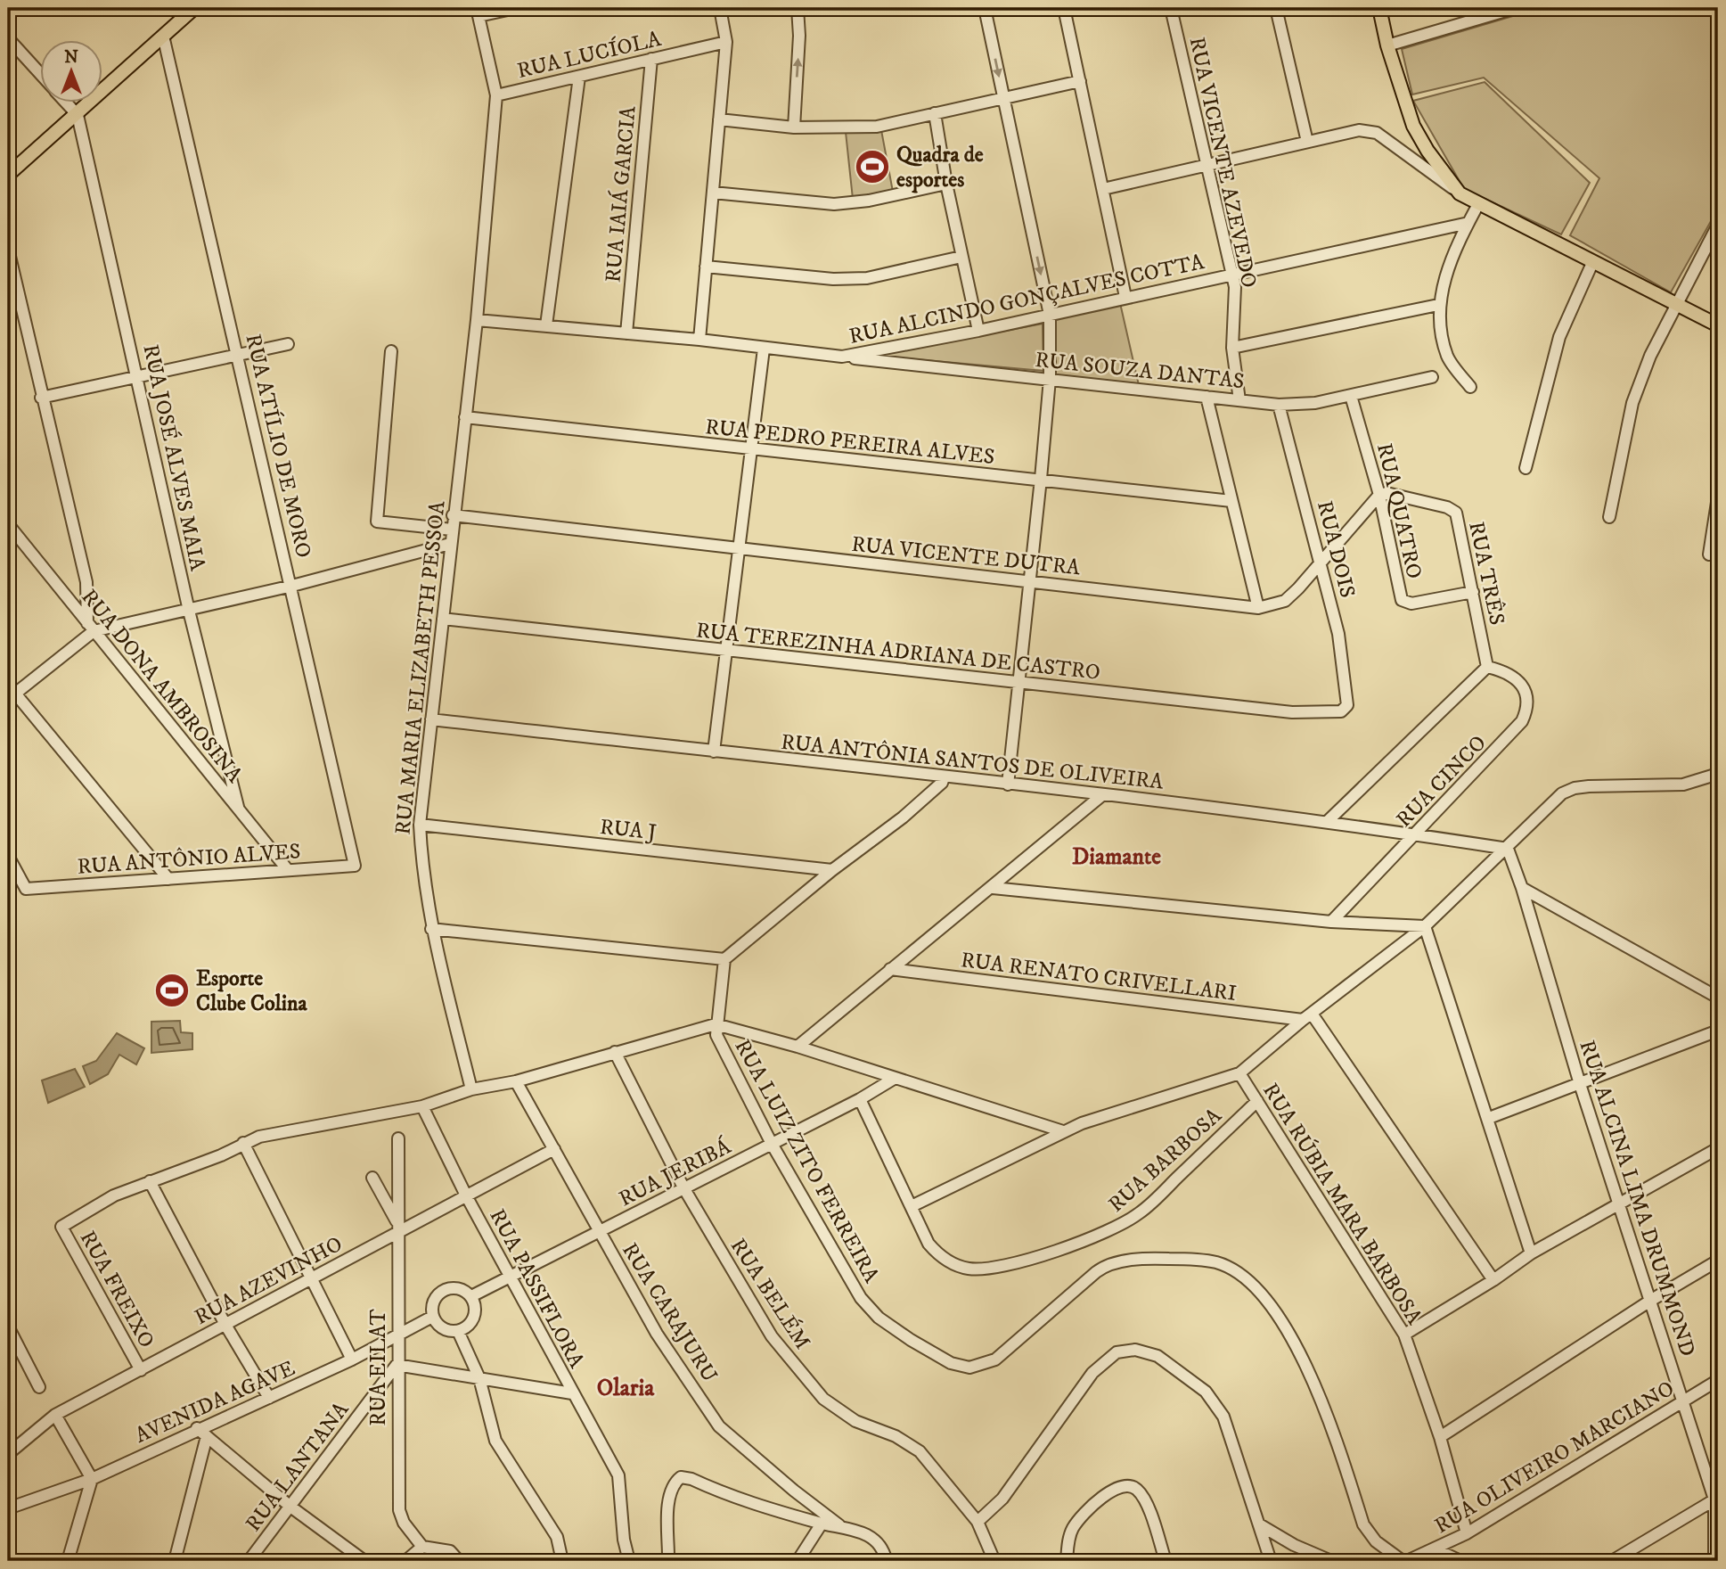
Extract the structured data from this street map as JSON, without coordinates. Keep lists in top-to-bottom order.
{
  "streets": {
    "street": [
      "RUA LUCÍOLA",
      "RUA VICENTE AZEVEDO",
      "RUA IAIÁ GARCIA",
      "RUA ALCINDO GONÇALVES COTTA",
      "RUA SOUZA DANTAS",
      "RUA PEDRO PEREIRA ALVES",
      "RUA ATÍLIO DE MORO",
      "RUA JOSÉ ALVES MAIA",
      "RUA QUATRO",
      "RUA DOIS",
      "RUA VICENTE DUTRA",
      "RUA TRÊS",
      "RUA TEREZINHA ADRIANA DE CASTRO",
      "RUA MARIA ELIZABETH PESSOA",
      "RUA DONA AMBROSINA",
      "RUA ANTÔNIA SANTOS DE OLIVEIRA",
      "RUA CINCO",
      "RUA J",
      "RUA ANTÔNIO ALVES",
      "RUA RENATO CRIVELLARI",
      "RUA BARBOSA",
      "RUA LUIZ ZITO FERREIRA",
      "RUA JERIBÁ",
      "RUA ALCINA LIMA DRUMMOND",
      "RUA RÚBIA MARA BARBOSA",
      "RUA AZEVINHO",
      "RUA PASSIFLORA",
      "RUA FREIXO",
      "RUA BELÉM",
      "RUA CARAJURU",
      "RUA EILAT",
      "AVENIDA AGAVE",
      "RUA OLIVEIRO MARCIANO",
      "RUA LANTANA"
    ]
  },
  "crossings": [
    ["RUA LUCÍOLA", "RUA IAIÁ GARCIA"],
    ["RUA LUCÍOLA", "RUA MARIA ELIZABETH PESSOA"],
    ["RUA VICENTE AZEVEDO", "RUA ALCINDO GONÇALVES COTTA"],
    ["RUA VICENTE AZEVEDO", "RUA SOUZA DANTAS"],
    ["RUA IAIÁ GARCIA", "RUA ALCINDO GONÇALVES COTTA"],
    ["RUA ALCINDO GONÇALVES COTTA", "RUA SOUZA DANTAS"],
    ["RUA ALCINDO GONÇALVES COTTA", "RUA MARIA ELIZABETH PESSOA"],
    ["RUA SOUZA DANTAS", "RUA QUATRO"],
    ["RUA SOUZA DANTAS", "RUA DOIS"],
    ["RUA PEDRO PEREIRA ALVES", "RUA MARIA ELIZABETH PESSOA"],
    ["RUA ATÍLIO DE MORO", "RUA ANTÔNIO ALVES"],
    ["RUA JOSÉ ALVES MAIA", "RUA DONA AMBROSINA"],
    ["RUA QUATRO", "RUA TRÊS"],
    ["RUA DOIS", "RUA TEREZINHA ADRIANA DE CASTRO"],
    ["RUA VICENTE DUTRA", "RUA MARIA ELIZABETH PESSOA"],
    ["RUA TRÊS", "RUA CINCO"],
    ["RUA TEREZINHA ADRIANA DE CASTRO", "RUA MARIA ELIZABETH PESSOA"],
    ["RUA MARIA ELIZABETH PESSOA", "RUA ANTÔNIA SANTOS DE OLIVEIRA"],
    ["RUA MARIA ELIZABETH PESSOA", "RUA J"],
    ["RUA DONA AMBROSINA", "RUA ANTÔNIO ALVES"],
    ["RUA ANTÔNIA SANTOS DE OLIVEIRA", "RUA CINCO"],
    ["RUA ANTÔNIA SANTOS DE OLIVEIRA", "RUA ALCINA LIMA DRUMMOND"],
    ["RUA BARBOSA", "RUA JERIBÁ"],
    ["RUA BARBOSA", "RUA RÚBIA MARA BARBOSA"],
    ["RUA LUIZ ZITO FERREIRA", "RUA JERIBÁ"],
    ["RUA JERIBÁ", "RUA PASSIFLORA"],
    ["RUA JERIBÁ", "RUA BELÉM"],
    ["RUA JERIBÁ", "RUA CARAJURU"],
    ["RUA JERIBÁ", "AVENIDA AGAVE"],
    ["RUA ALCINA LIMA DRUMMOND", "RUA OLIVEIRO MARCIANO"],
    ["RUA RÚBIA MARA BARBOSA", "RUA OLIVEIRO MARCIANO"],
    ["RUA AZEVINHO", "RUA PASSIFLORA"],
    ["RUA AZEVINHO", "RUA FREIXO"],
    ["RUA AZEVINHO", "RUA CARAJURU"],
    ["RUA AZEVINHO", "RUA EILAT"],
    ["RUA EILAT", "AVENIDA AGAVE"],
    ["RUA EILAT", "RUA LANTANA"]
  ],
  "districts": ["Diamante", "Olaria"],
  "places": {
    "sports": ["Quadra de esportes", "Esporte Clube Colina"]
  },
  "north": "top"
}
